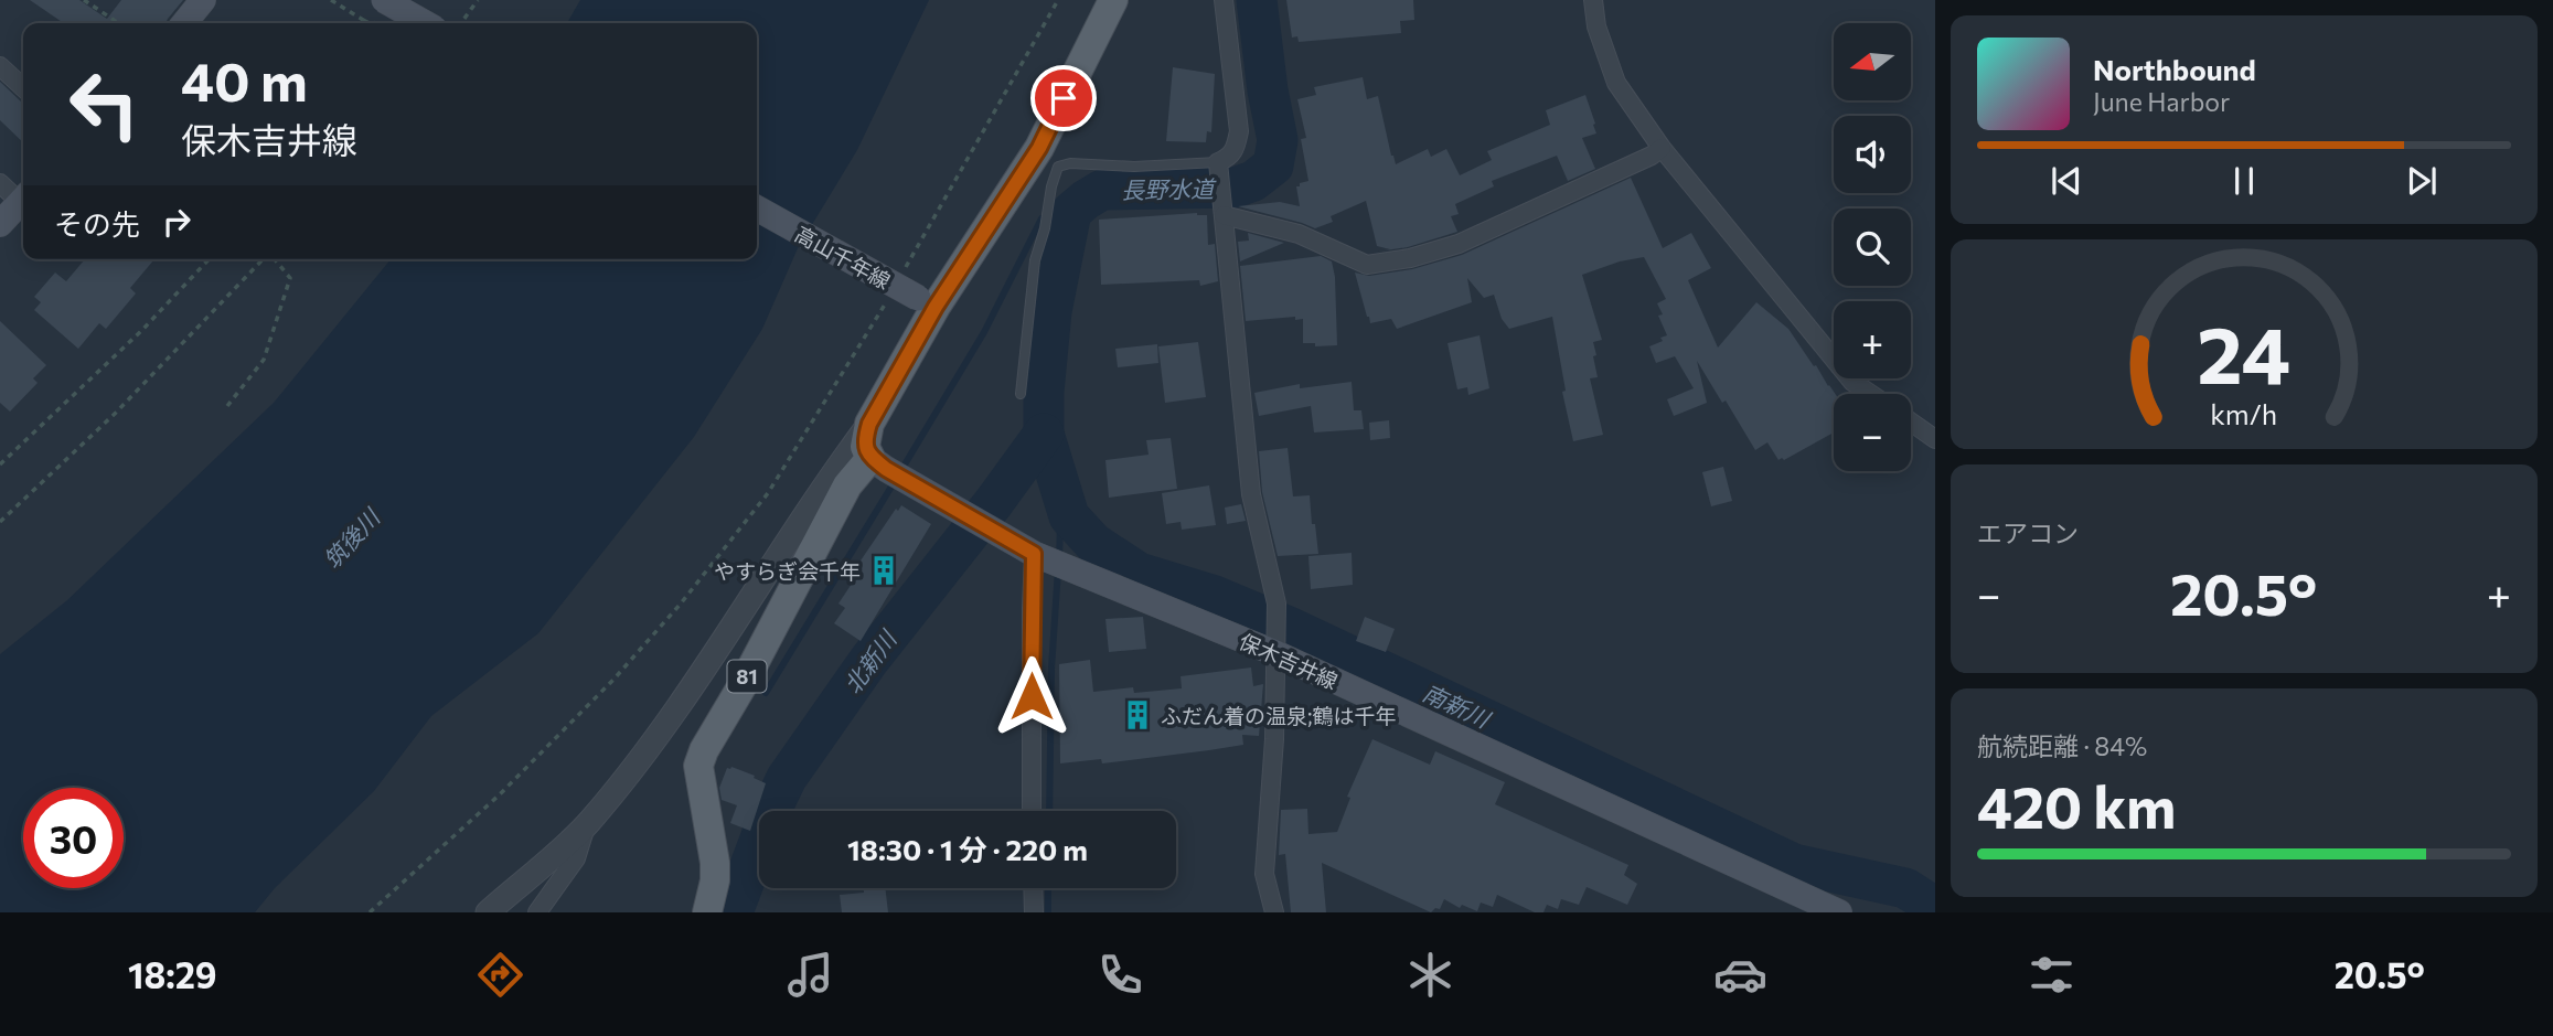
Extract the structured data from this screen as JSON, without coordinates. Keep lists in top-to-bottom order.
{
  "streets": {
    "main road": ["高山千年線", "保木吉井線", "81"]
  },
  "crossings": [
    ["保木吉井線", "81"]
  ],
  "water": [
    "長野水道",
    "筑後川",
    "北新川",
    "南新川"
  ],
  "places": {
    "building": ["やすらぎ会千年", "ふだん着の温泉;鶴は千年"]
  },
  "north": "left",
  "page": {
    "map_buttons": ["+", "−"],
    "turn": ["40 m", "保木吉井線"],
    "song": ["Northbound", "June Harbor"],
    "then": "その先",
    "tile": [
      "エアコン",
      ["航続距離 · 84%", "420 km"]
    ],
    "heat": ["−", "20.5°", "+"],
    "limit": "30",
    "trip": "18:30 · 1 分 · 220 m",
    "tabs": ["18:29", "20.5°"],
    "gauge": ["24", "km/h"]
  }
}
